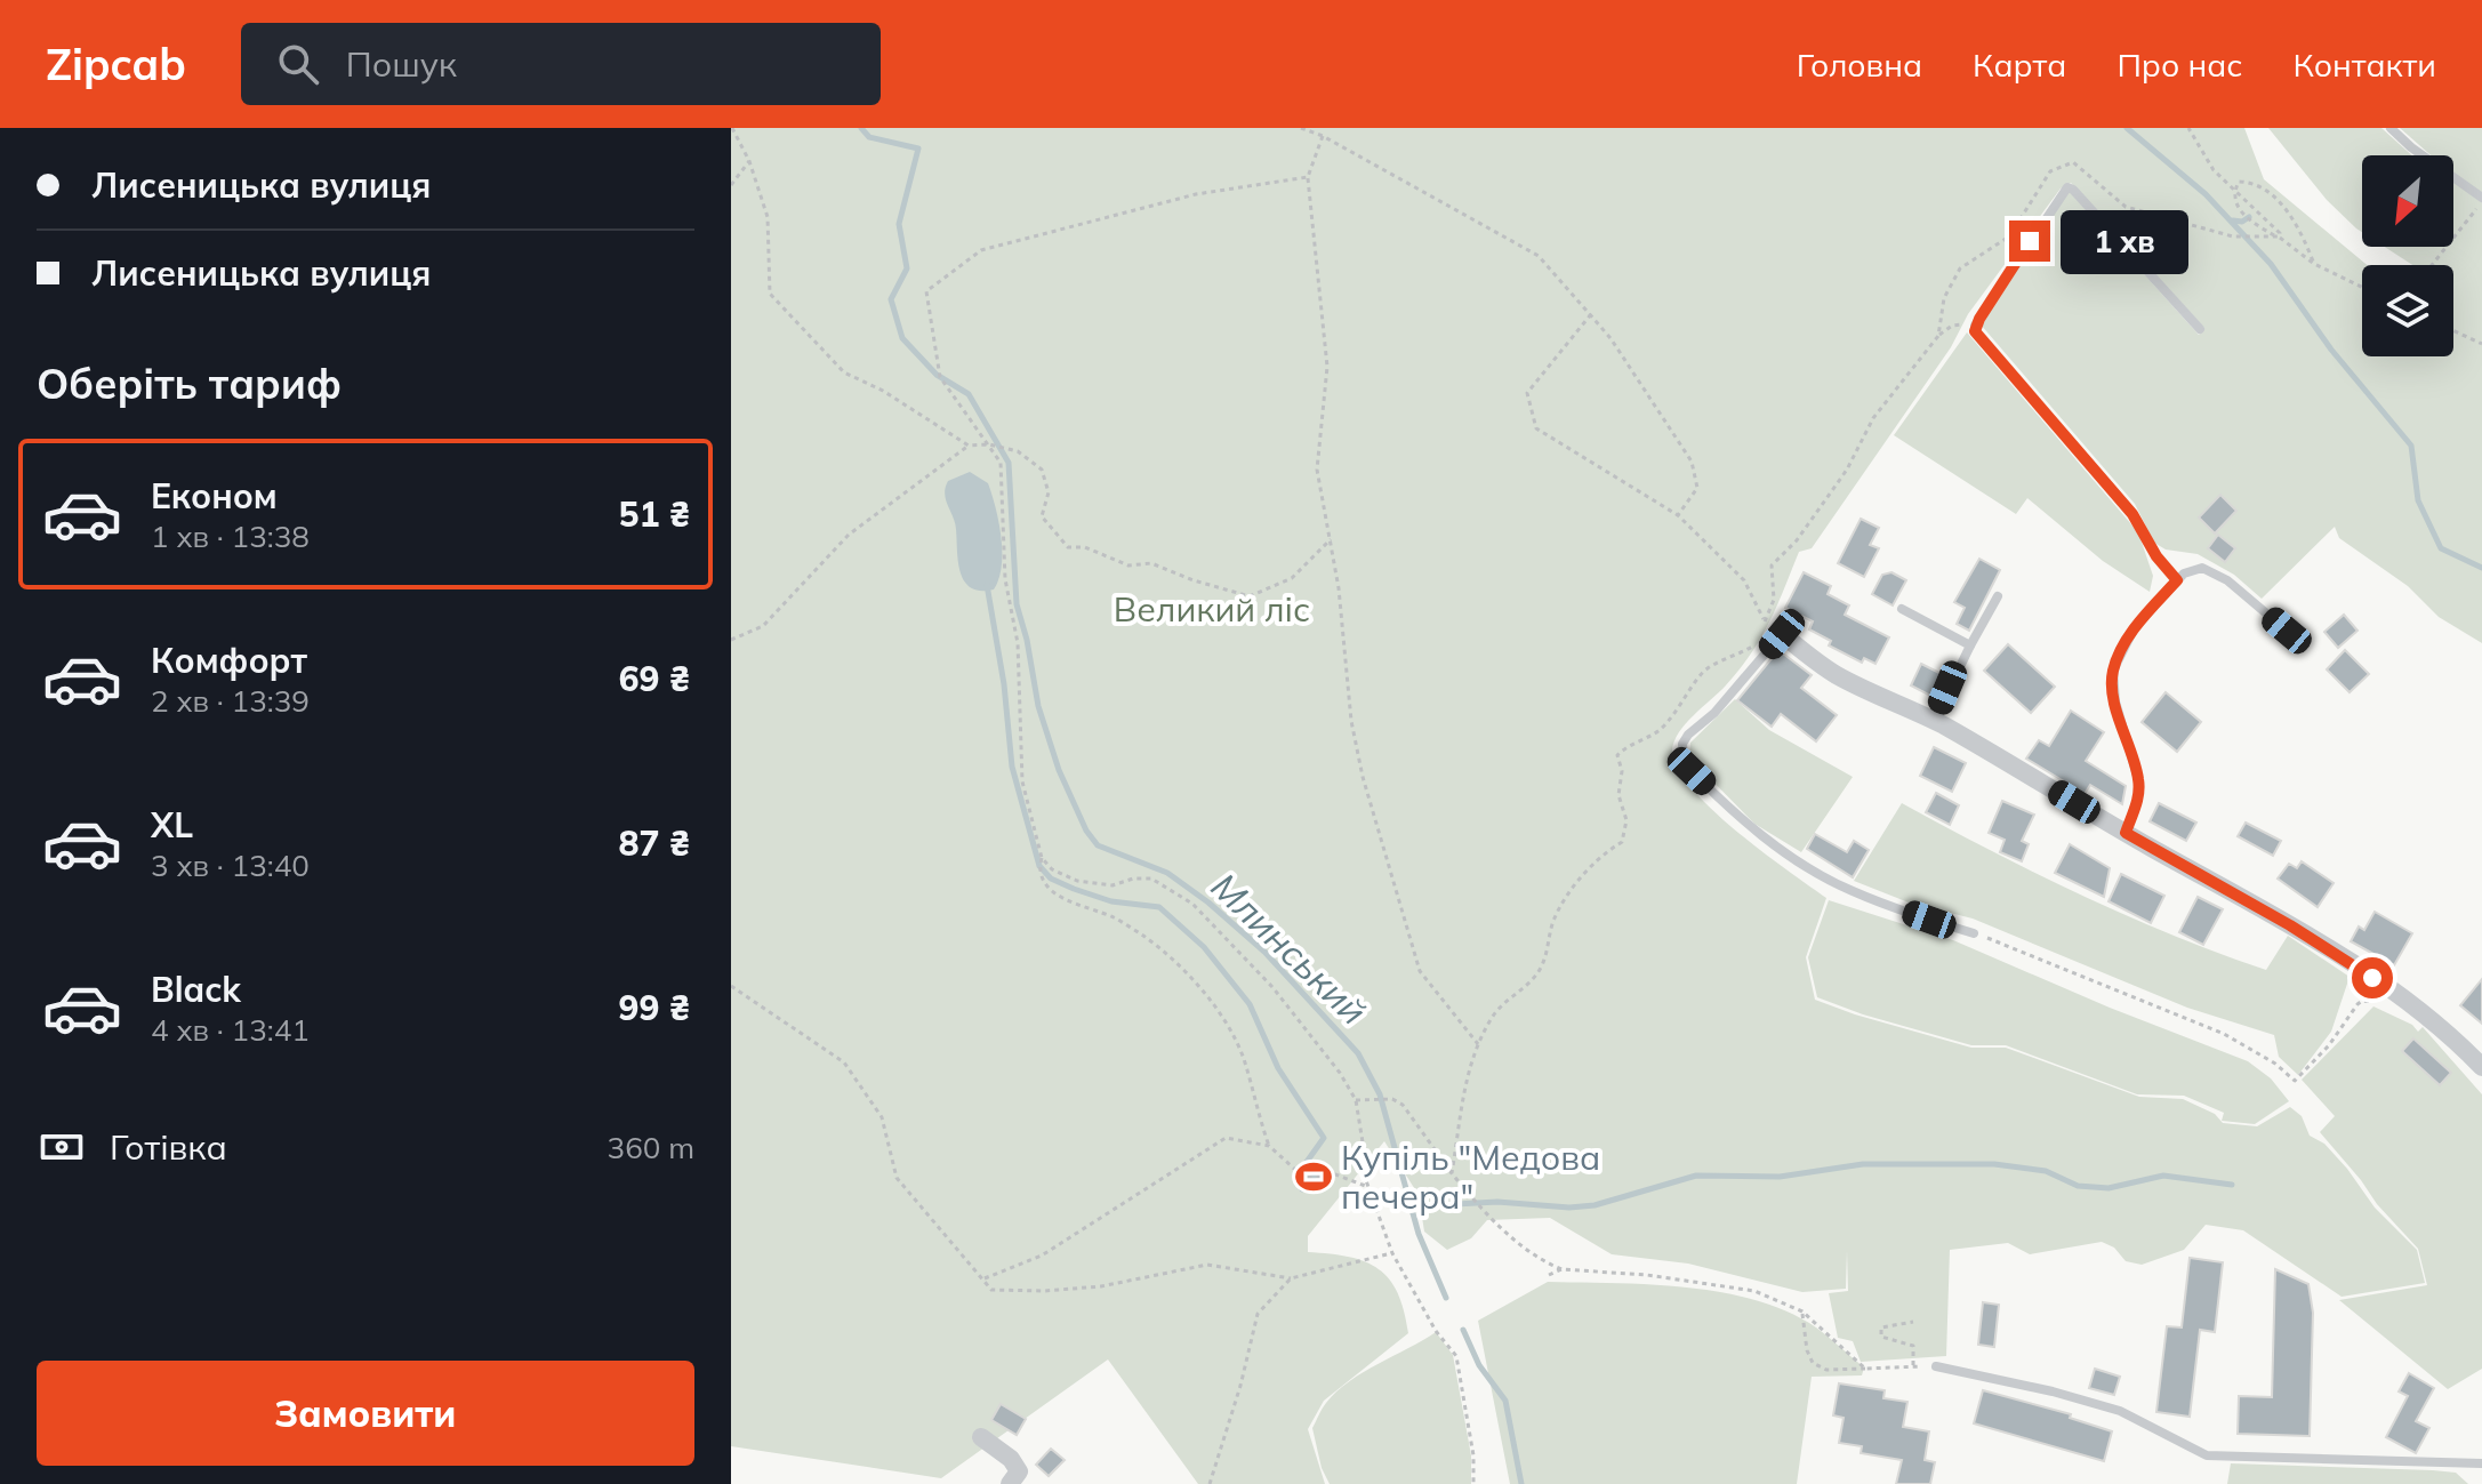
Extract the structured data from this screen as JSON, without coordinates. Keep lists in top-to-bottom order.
{
  "water": ["Млинський"],
  "parks": ["Великий ліс"],
  "places": {
    "sports": ["Купіль \"Медова печера\""]
  },
  "north": "bottom left",
  "page": {
    "header": "Zipcab",
    "search": "Пошук",
    "nav": [
      "Головна",
      "Карта",
      "Про нас",
      "Контакти"
    ],
    "banner": ["Лисеницька вулиця", "Лисеницька вулиця"],
    "bubble": "1 хв",
    "heading": "Оберіть тариф",
    "list": [
      {
        "name": "Економ",
        "note": "1 хв · 13:38",
        "value": "51 ₴"
      },
      {
        "name": "Комфорт",
        "note": "2 хв · 13:39",
        "value": "69 ₴"
      },
      {
        "name": "XL",
        "note": "3 хв · 13:40",
        "value": "87 ₴"
      },
      {
        "name": "Black",
        "note": "4 хв · 13:41",
        "value": "99 ₴"
      }
    ],
    "pay": ["Готівка", "360 m"],
    "buttons": "Замовити"
  }
}
